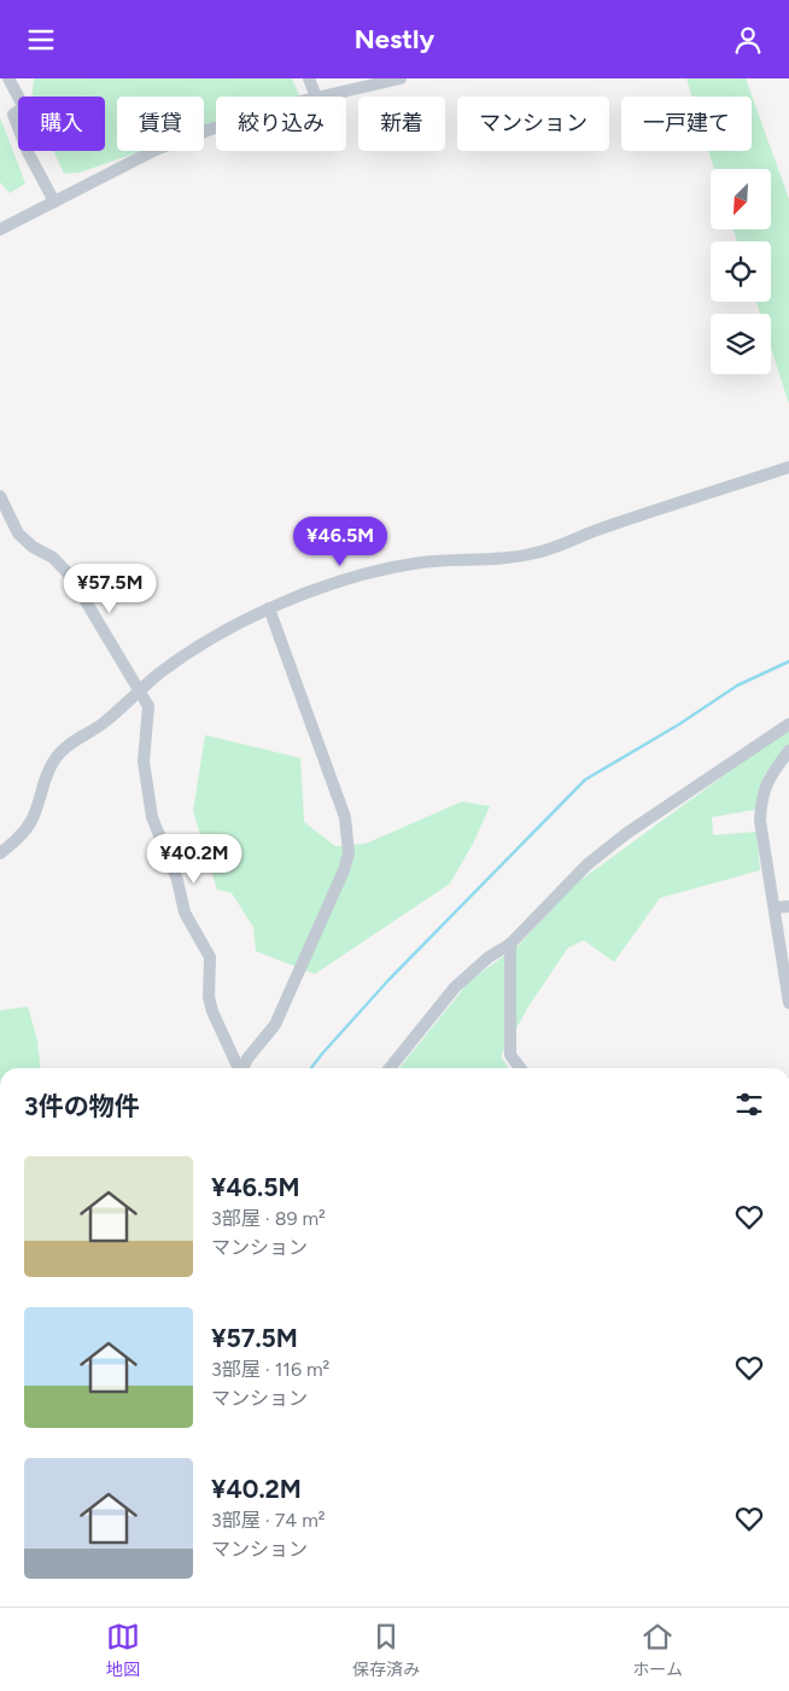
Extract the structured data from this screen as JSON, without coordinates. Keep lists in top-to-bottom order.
{
  "north": "bottom left",
  "page": {
    "header": "Nestly",
    "chip": [
      "購入",
      "賃貸",
      "絞り込み",
      "新着",
      "マンション",
      "一戸建て"
    ],
    "price": ["¥46.5M", "¥57.5M", "¥40.2M"],
    "heading": "3件の物件",
    "list": [
      {
        "name": "¥46.5M",
        "note": "3部屋 · 89 m² · マンション"
      },
      {
        "name": "¥57.5M",
        "note": "3部屋 · 116 m² · マンション"
      },
      {
        "name": "¥40.2M",
        "note": "3部屋 · 74 m² · マンション"
      }
    ],
    "tabs": ["地図", "保存済み", "ホーム"]
  }
}
